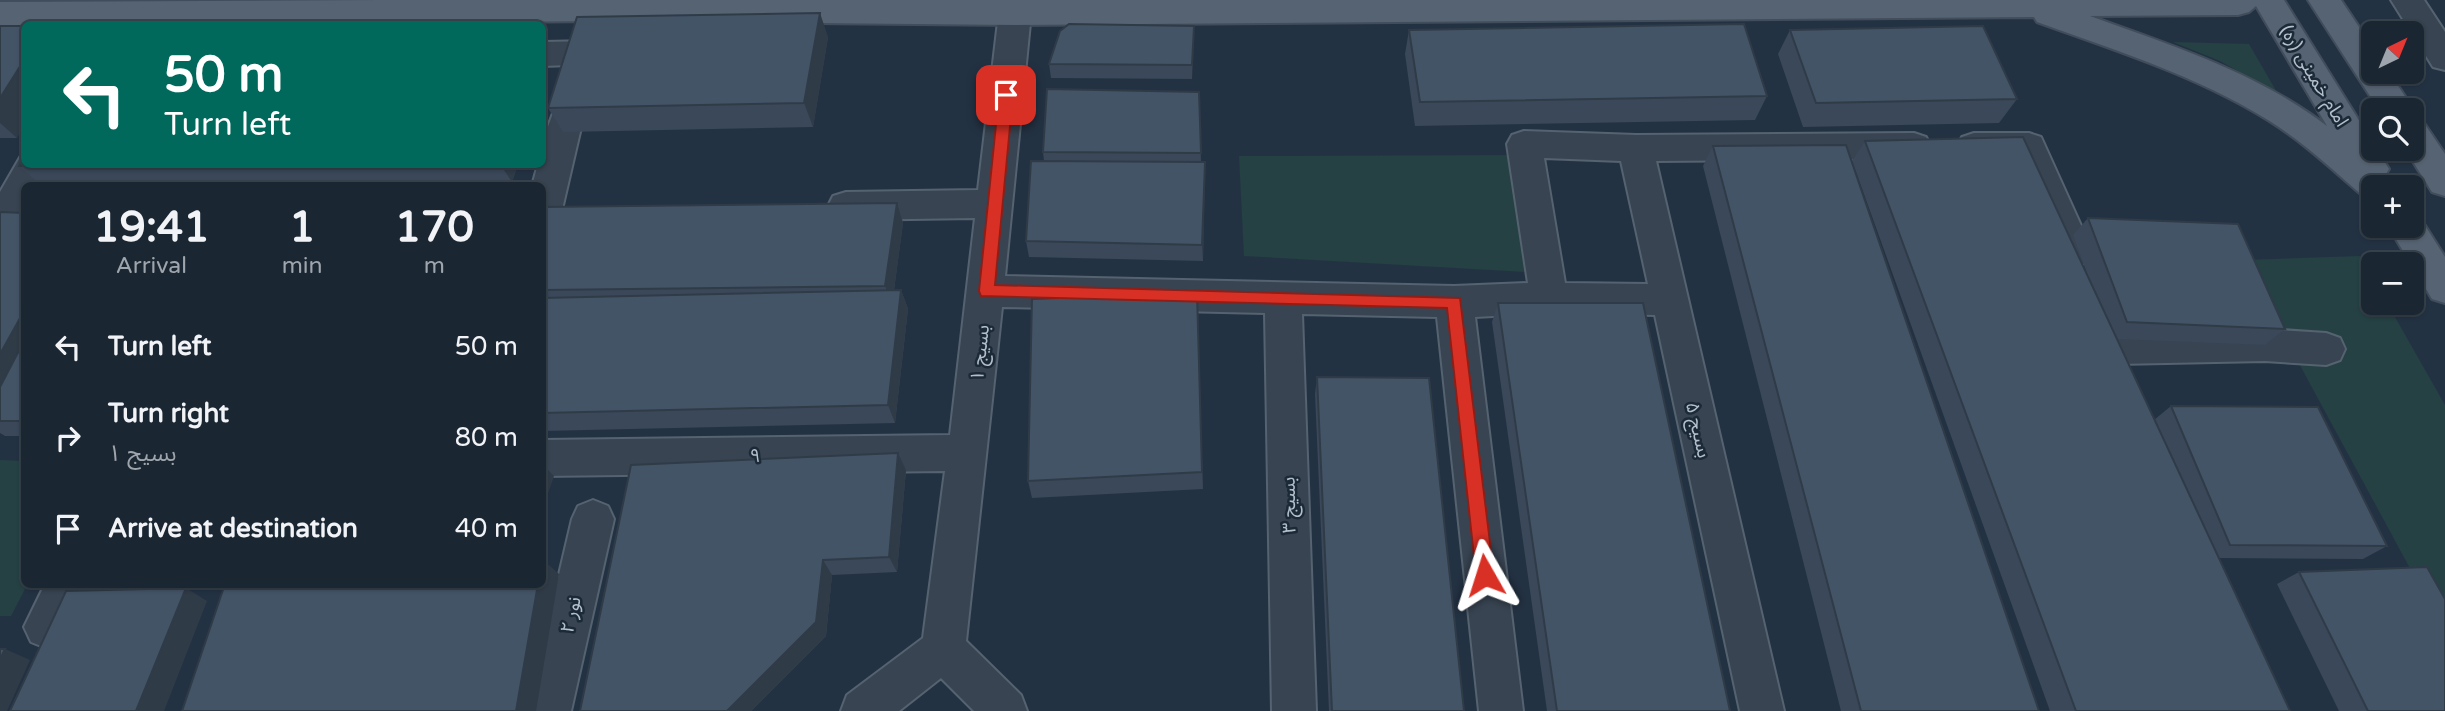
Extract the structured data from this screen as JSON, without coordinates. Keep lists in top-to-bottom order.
{
  "streets": {
    "main road": ["امام خمینی (ره)"],
    "street": [
      "بسیج ۱",
      "بسیج ۵",
      "۹",
      "بسیج ۳",
      "نور ۲"
    ]
  },
  "crossings": [
    ["بسیج ۱", "۹"]
  ],
  "north": "top right",
  "page": {
    "map_buttons": ["+", "−"],
    "turn": ["50 m", "Turn left"],
    "eta": [
      "19:41",
      "Arrival",
      "1",
      "min",
      "170",
      "m"
    ],
    "list": [
      {
        "name": "Turn left",
        "value": "50 m"
      },
      {
        "name": "Turn right",
        "note": "بسیج ۱",
        "value": "80 m"
      },
      {
        "name": "Arrive at destination",
        "value": "40 m"
      }
    ]
  }
}
